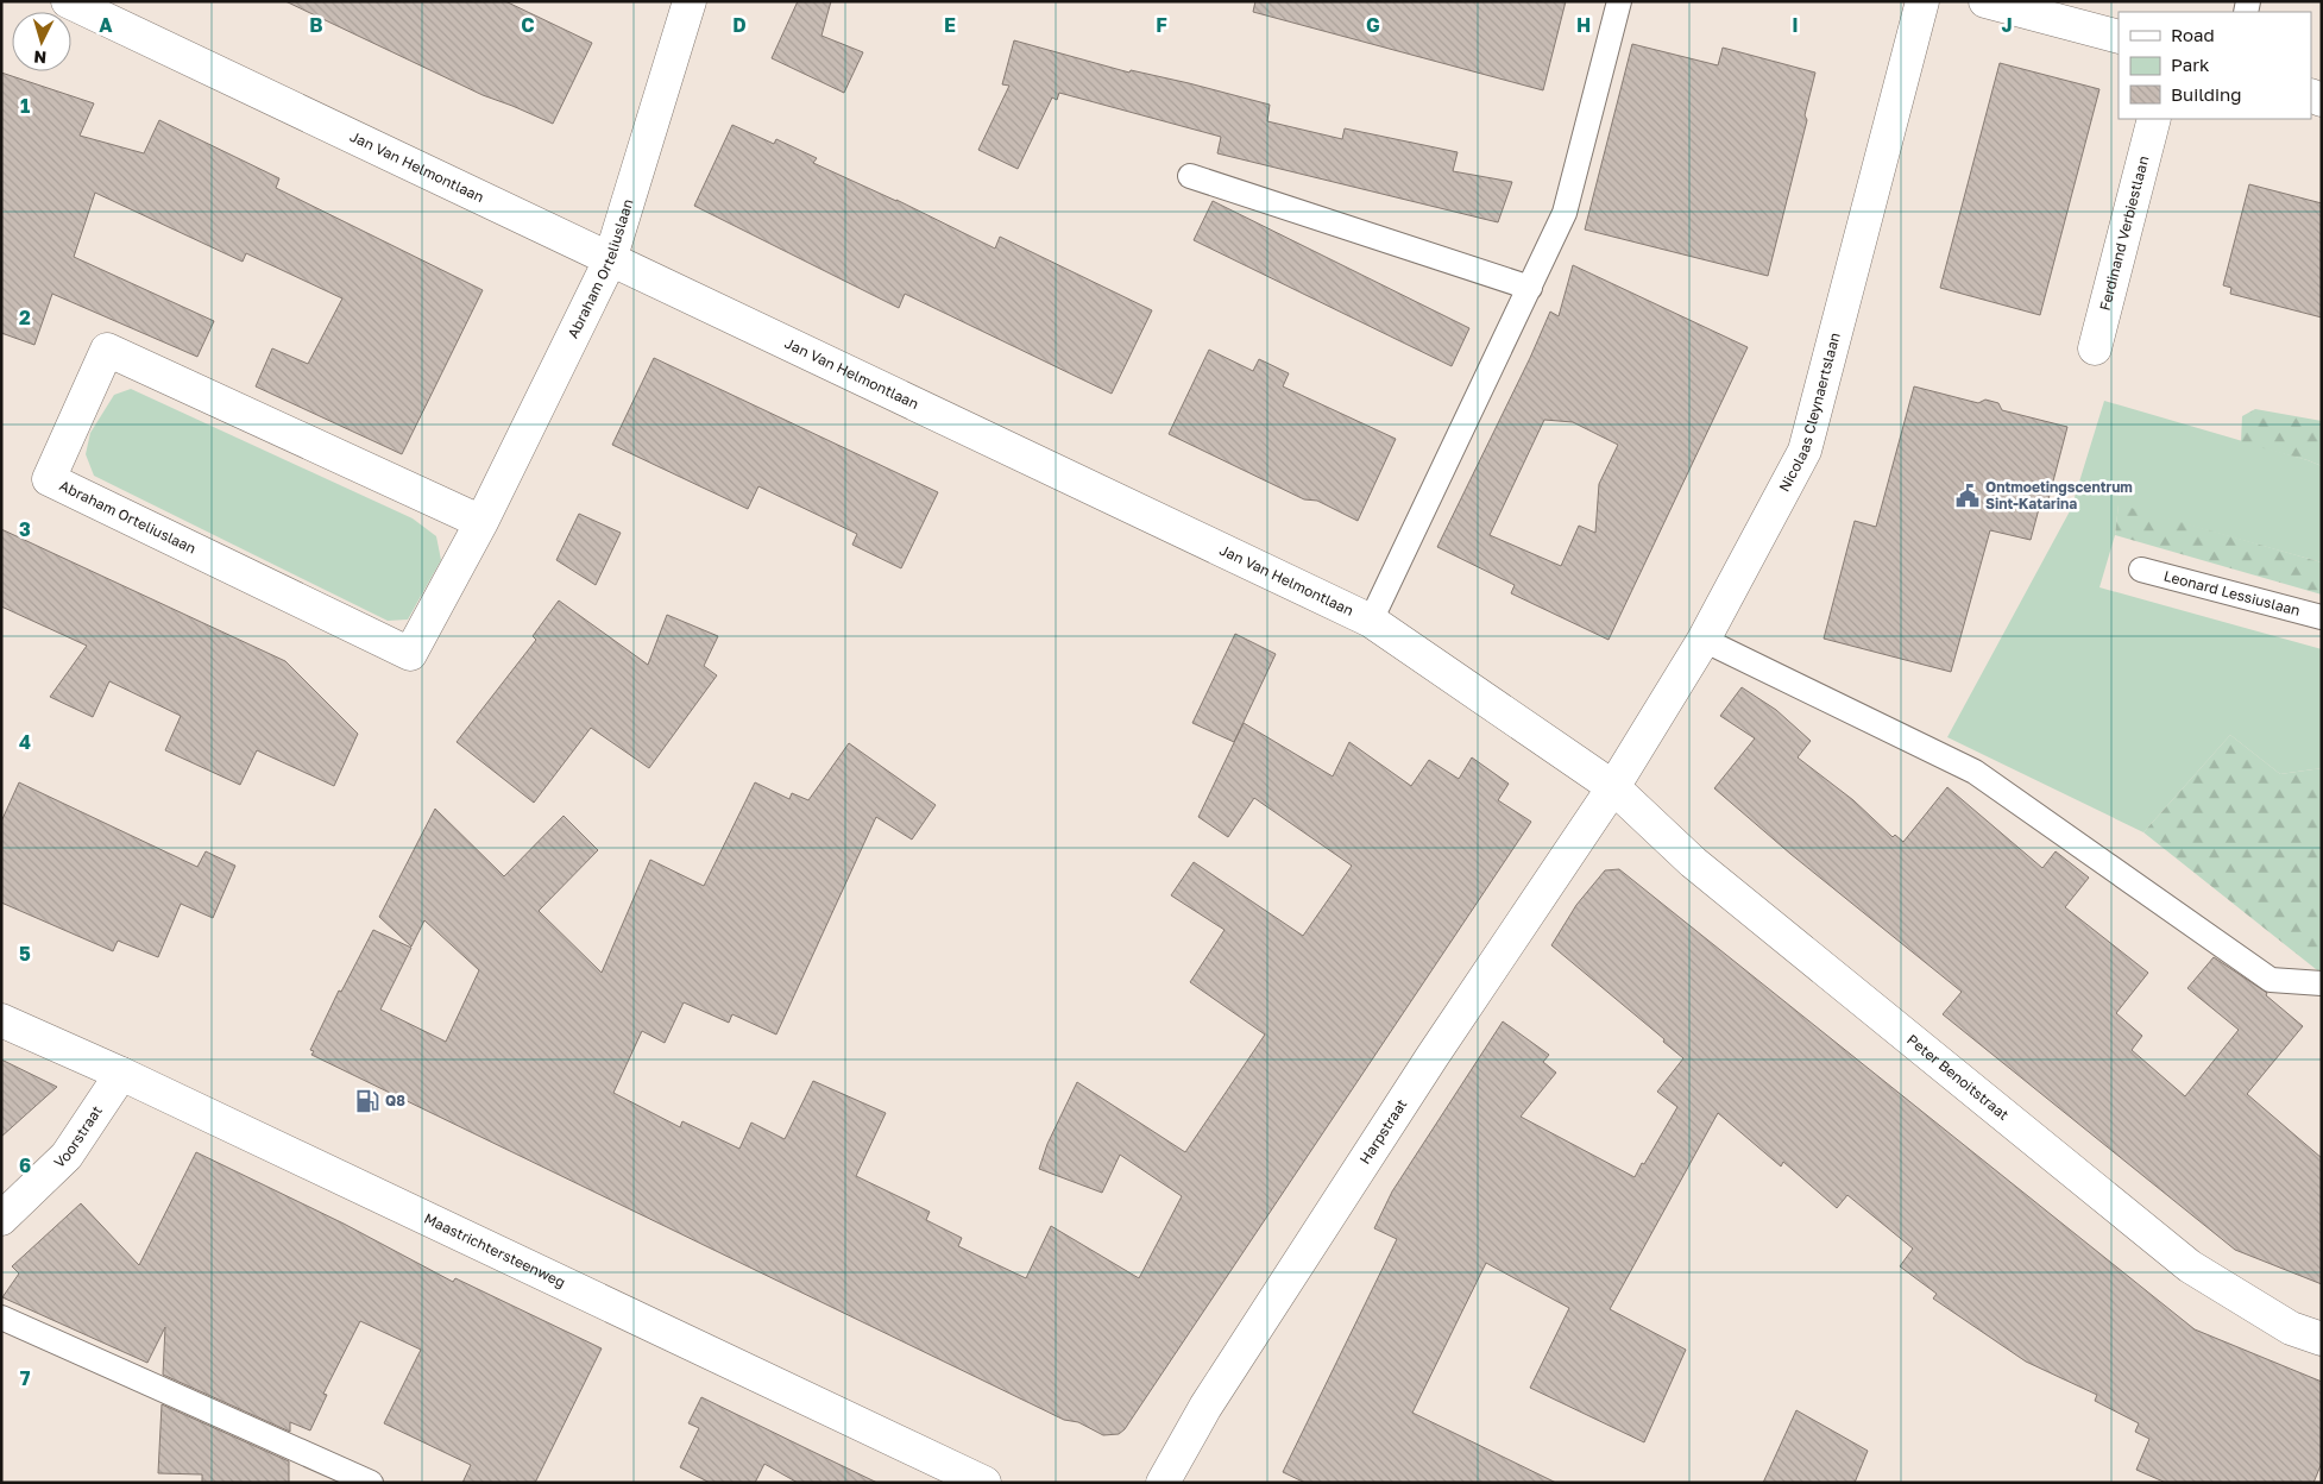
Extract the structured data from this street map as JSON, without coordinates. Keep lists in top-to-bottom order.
{
  "streets": {
    "street": [
      "Jan Van Helmontlaan",
      "Ferdinand Verbiestlaan",
      "Abraham Orteliuslaan",
      "Nicolaas Cleynaertslaan",
      "Peter Benoitstraat",
      "Harpstraat",
      "Voorstraat",
      "Maastrichtersteenweg"
    ],
    "lane": ["Leonard Lessiuslaan"]
  },
  "crossings": [
    ["Jan Van Helmontlaan", "Abraham Orteliuslaan"],
    ["Jan Van Helmontlaan", "Nicolaas Cleynaertslaan"],
    ["Jan Van Helmontlaan", "Peter Benoitstraat"],
    ["Jan Van Helmontlaan", "Harpstraat"],
    ["Nicolaas Cleynaertslaan", "Peter Benoitstraat"],
    ["Nicolaas Cleynaertslaan", "Harpstraat"],
    ["Peter Benoitstraat", "Harpstraat"],
    ["Voorstraat", "Maastrichtersteenweg"]
  ],
  "places": {
    "public building": ["Ontmoetingscentrum Sint-Katarina"],
    "fuel station": ["Q8"]
  },
  "legend": ["Road", "Park", "Building"],
  "north": "bottom",
  "grid": {
    "columns": [
      "A",
      "B",
      "C",
      "D",
      "E",
      "F",
      "G",
      "H",
      "I",
      "J"
    ],
    "rows": [
      "1",
      "2",
      "3",
      "4",
      "5",
      "6",
      "7"
    ]
  }
}
